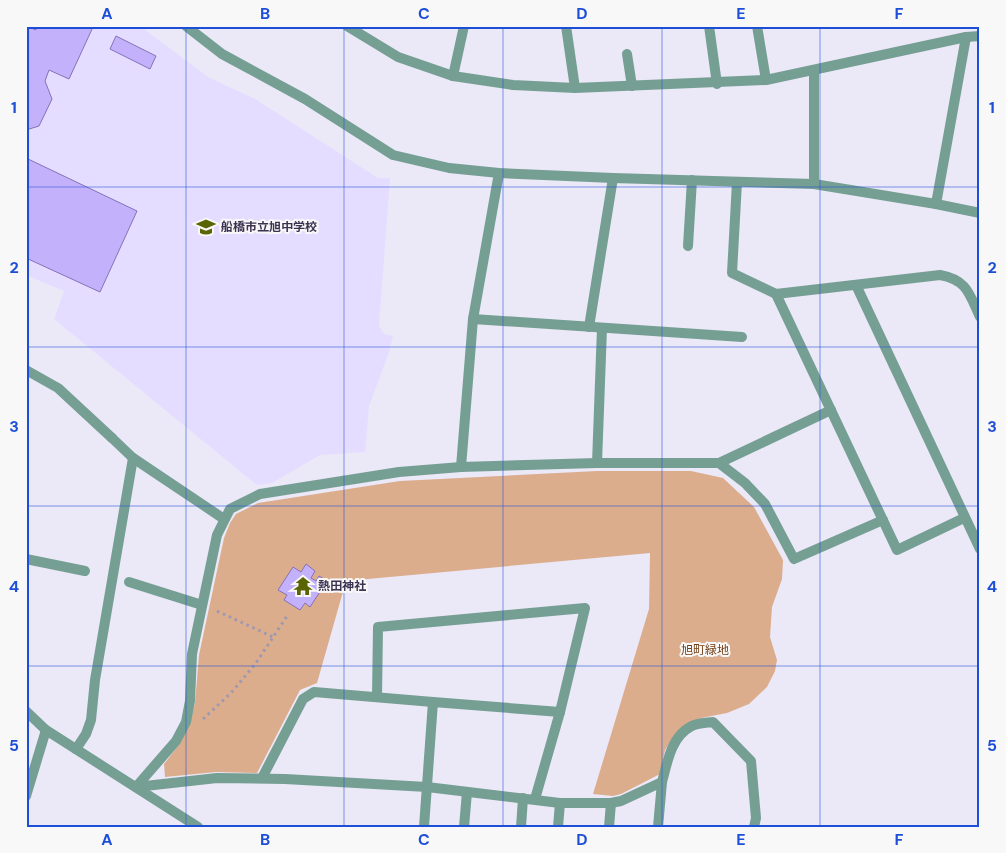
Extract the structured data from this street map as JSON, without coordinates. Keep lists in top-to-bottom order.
{
  "parks": ["旭町緑地"],
  "places": {
    "school or university": ["船橋市立旭中学校"],
    "temple": ["熱田神社"]
  },
  "grid": {
    "columns": [
      "A",
      "B",
      "C",
      "D",
      "E",
      "F"
    ],
    "rows": [
      "1",
      "2",
      "3",
      "4",
      "5"
    ]
  }
}
